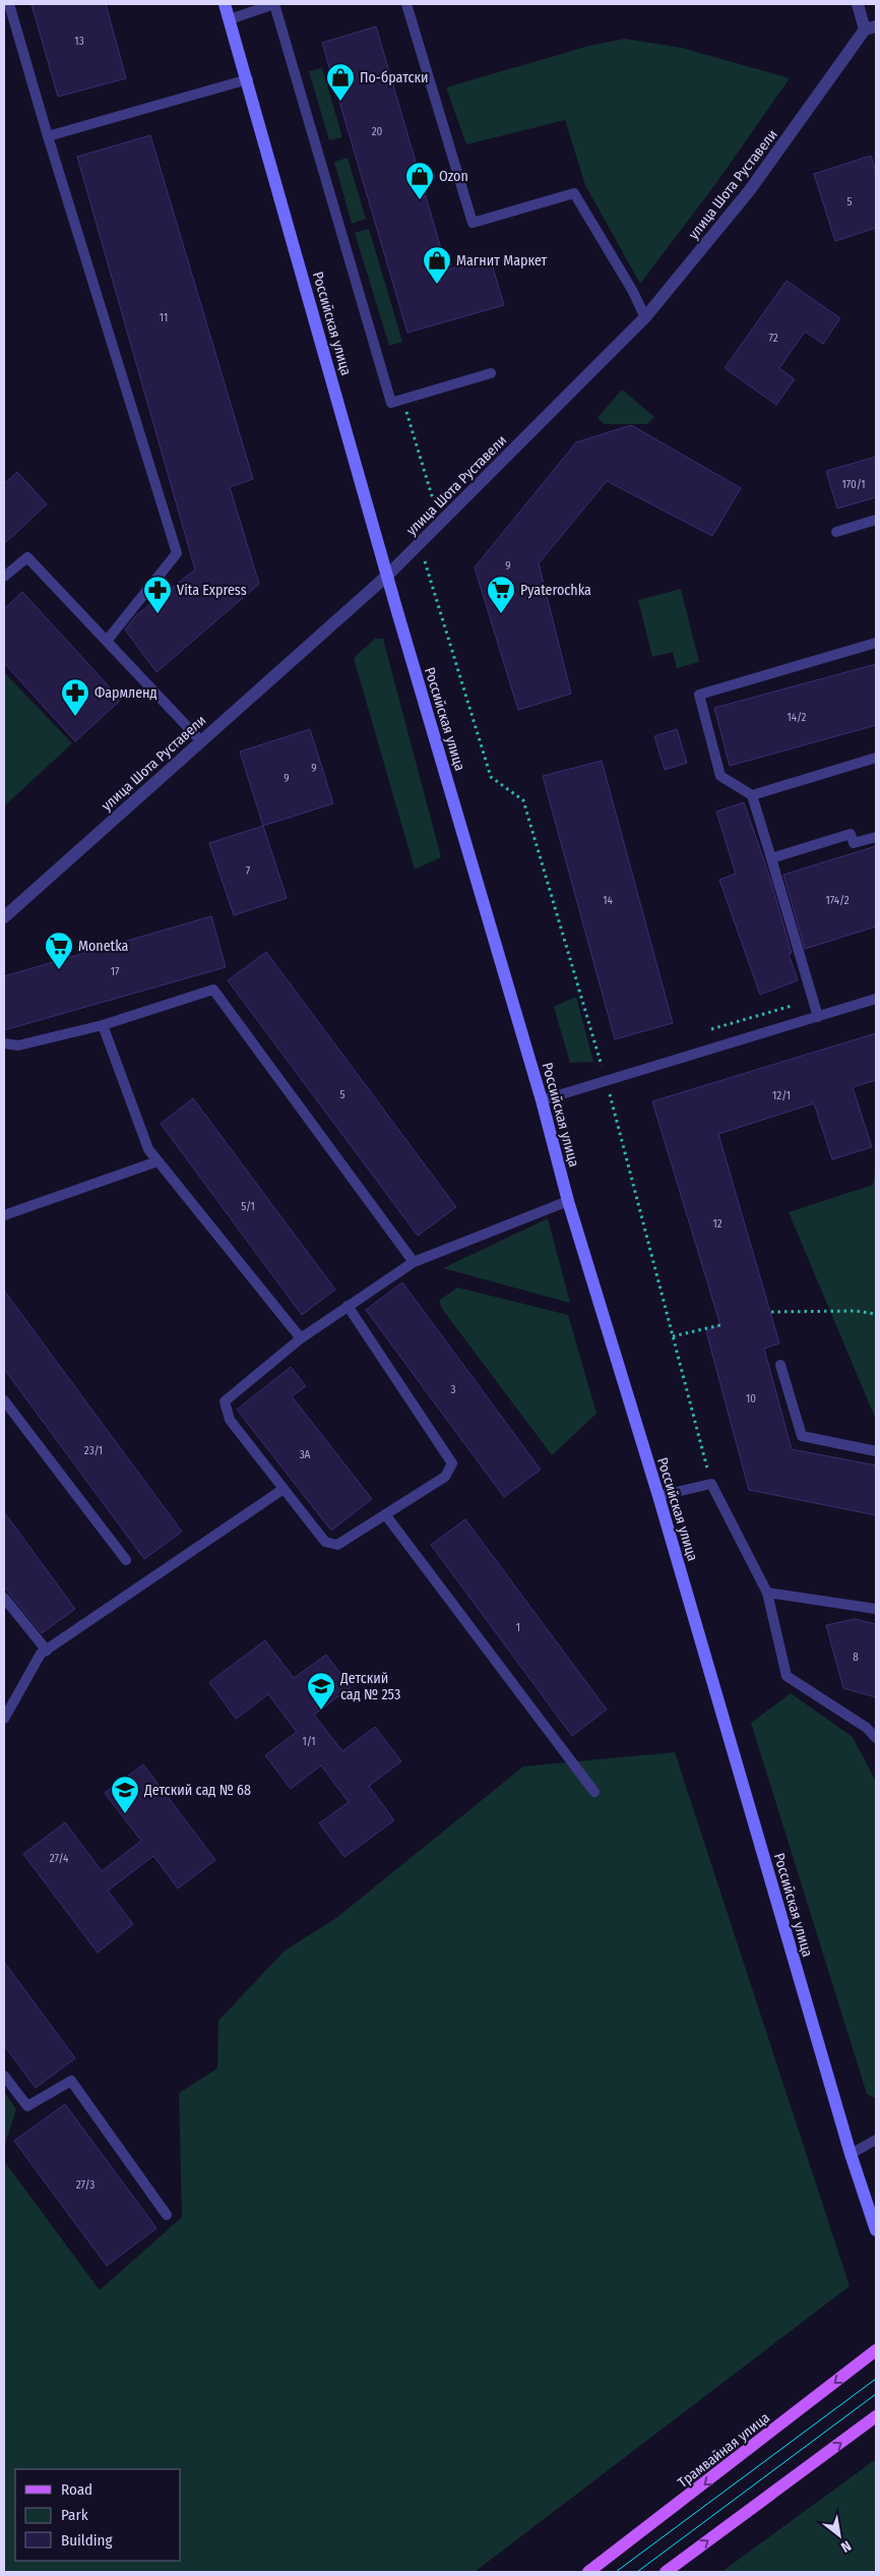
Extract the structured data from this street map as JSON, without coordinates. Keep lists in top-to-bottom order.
{
  "streets": {
    "main road": ["Российская улица", "Трамвайная улица"],
    "street": ["улица Шота Руставели"]
  },
  "crossings": [
    ["улица Шота Руставели", "Российская улица"]
  ],
  "places": {
    "shop": ["По-братски", "Ozon", "Магнит Маркет"],
    "pharmacy": ["Vita Express", "Фармленд"],
    "supermarket": ["Pyaterochka", "Monetka"],
    "school or university": ["Детский сад № 253", "Детский сад № 68"]
  },
  "house_numbers": [
    "13",
    "20",
    "5",
    "11",
    "72",
    "170/1",
    "9",
    "14/2",
    "9",
    "9",
    "7",
    "14",
    "174/2",
    "17",
    "5",
    "12/1",
    "5/1",
    "12",
    "3",
    "10",
    "23/1",
    "3А",
    "1",
    "8",
    "1/1",
    "27/4",
    "27/3"
  ],
  "legend": ["Road", "Park", "Building"],
  "north": "bottom right"
}
